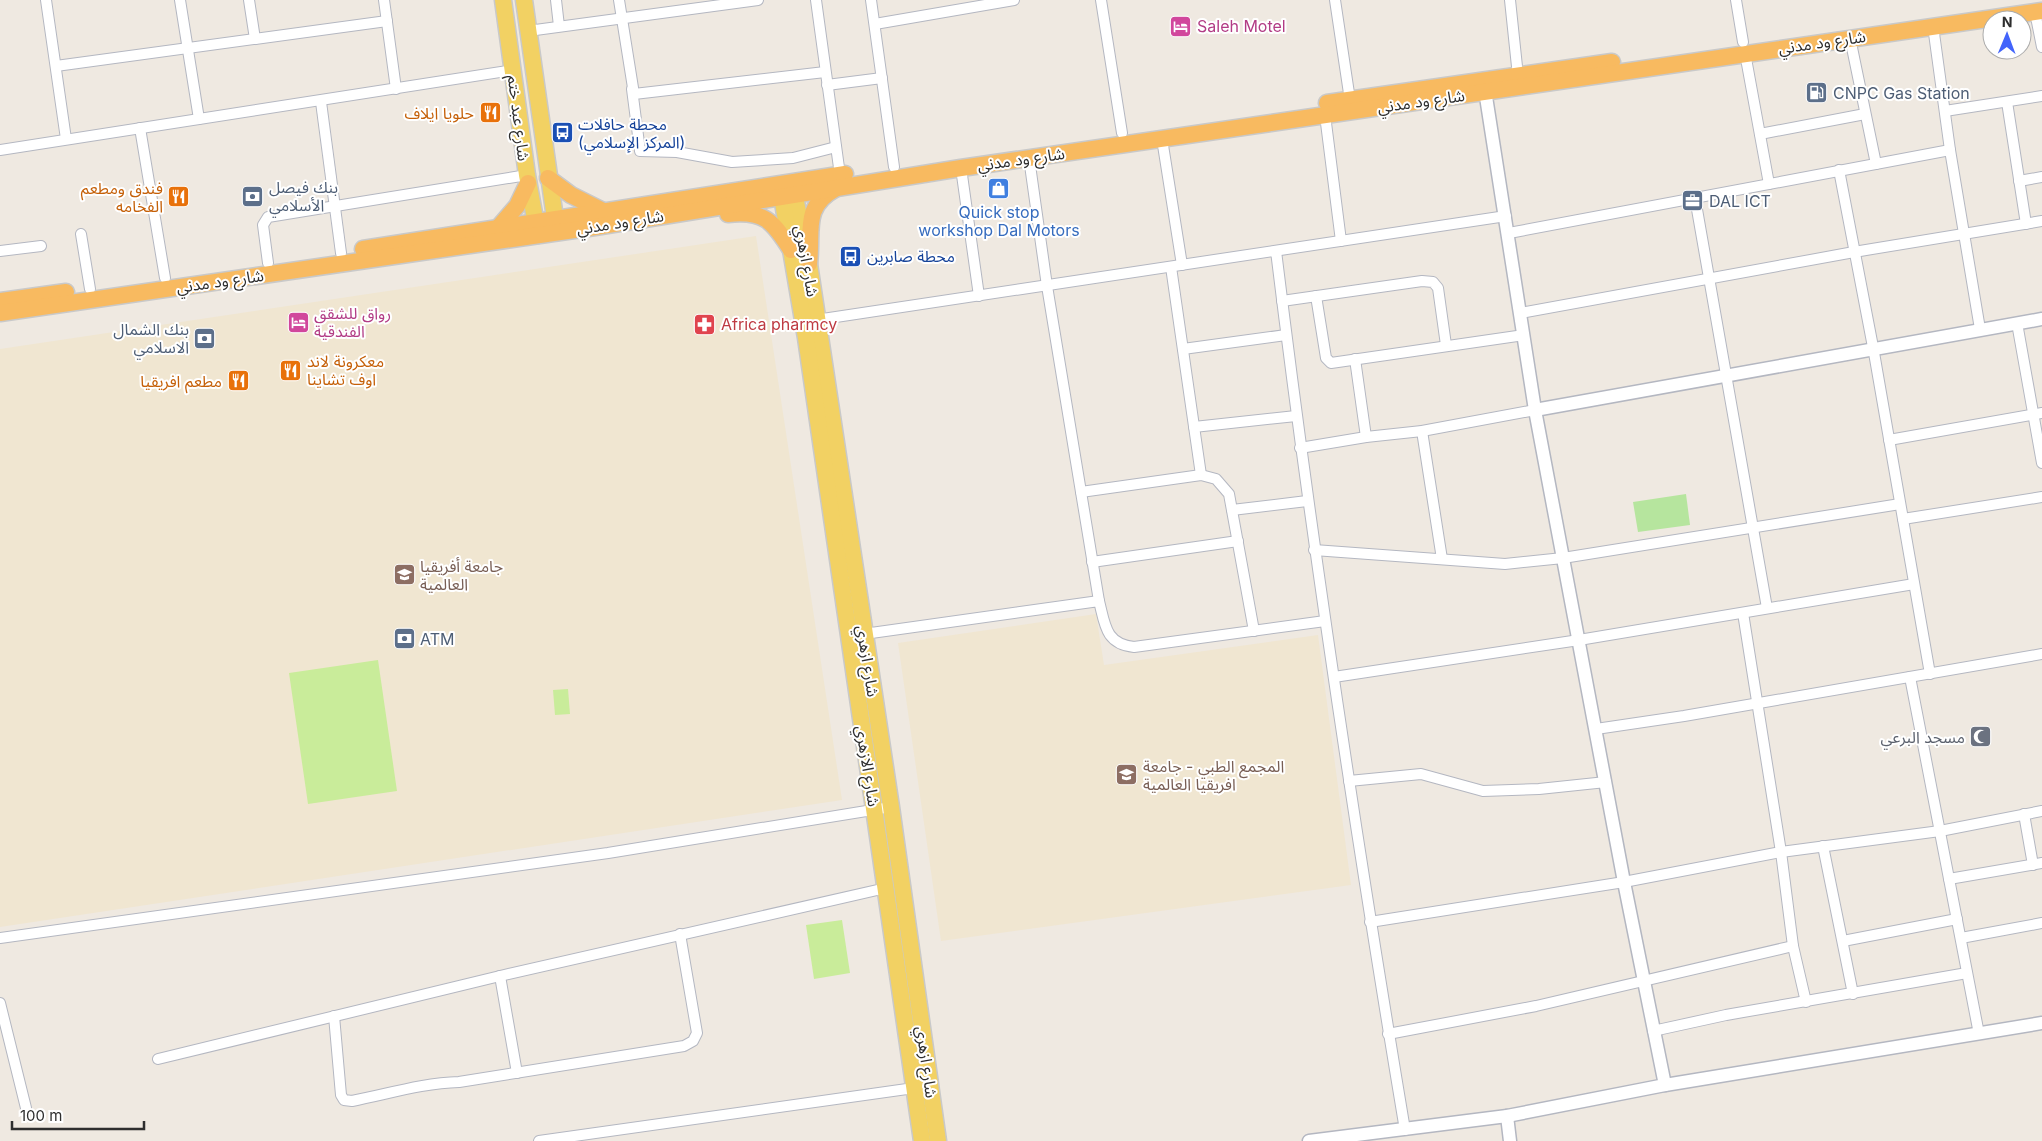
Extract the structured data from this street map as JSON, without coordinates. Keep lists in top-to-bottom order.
{
  "streets": {
    "highway": ["شارع ود مدني"],
    "main road": ["شارع عبد ختم", "شارع ازهري", "شارع الازهري"]
  },
  "crossings": [
    ["شارع ود مدني", "شارع عبد ختم"],
    ["شارع ود مدني", "شارع ازهري"],
    ["شارع ود مدني", "شارع الازهري"],
    ["شارع ازهري", "شارع الازهري"]
  ],
  "places": {
    "hotel": ["Saleh Motel", "رواق للشقق الفندقية"],
    "fuel station": ["CNPC Gas Station"],
    "restaurant": [
      "حلويا ايلاف",
      "فندق ومطعم الفخامه",
      "معكرونة لاند اوف تشاينا",
      "مطعم افريقيا"
    ],
    "bus stop": ["محطة حافلات (المركز الإسلامي)", "محطة صابرين"],
    "shop": ["Quick stop workshop Dal Motors"],
    "bank": ["بنك فيصل الأسلامي", "بنك الشمال الاسلامي", "ATM"],
    "office": ["DAL ICT"],
    "pharmacy": ["Africa pharmcy"],
    "school or university": ["جامعة أفريقيا العالمية", "المجمع الطبي - جامعة افريقيا العالمية"],
    "mosque": ["مسجد البرعي"]
  },
  "scale_bar": "100 m",
  "north": "top"
}
